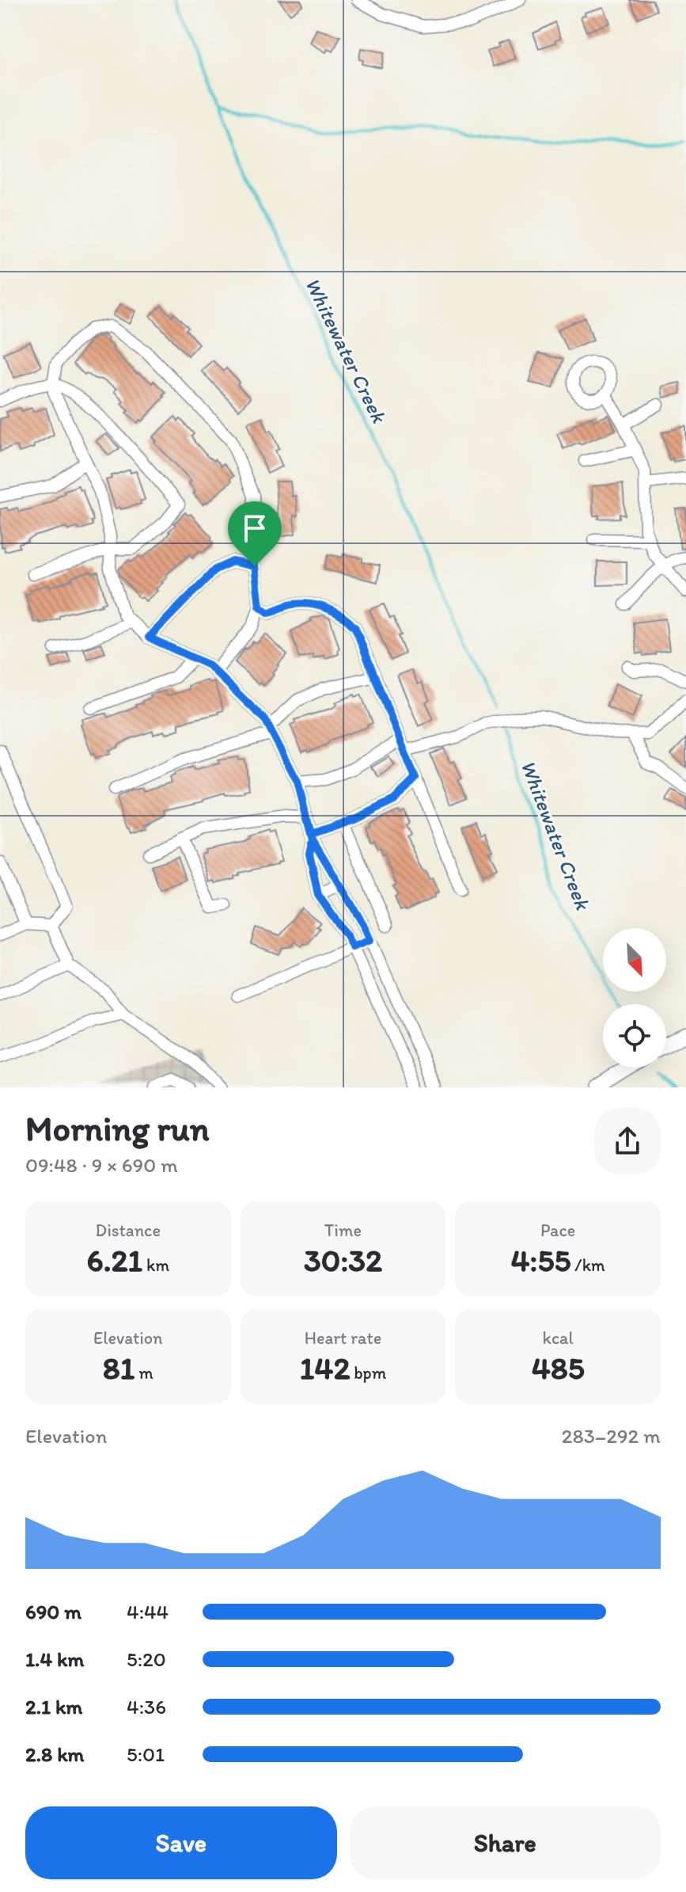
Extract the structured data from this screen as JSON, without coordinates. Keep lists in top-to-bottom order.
{
  "water": ["Whitewater Creek"],
  "north": "bottom right",
  "page": {
    "heading": ["Morning run", "09:48 · 9 × 690 m"],
    "stats": [
      ["Distance", "6.21 km"],
      ["Time", "30:32"],
      ["Pace", "4:55 /km"],
      ["Elevation", "81 m"],
      ["Heart rate", "142 bpm"],
      ["kcal", "485"]
    ],
    "chart": ["Elevation", "283–292 m"],
    "list": [
      {
        "name": "690 m",
        "note": "4:44"
      },
      {
        "name": "1.4 km",
        "note": "5:20"
      },
      {
        "name": "2.1 km",
        "note": "4:36"
      },
      {
        "name": "2.8 km",
        "note": "5:01"
      }
    ],
    "buttons": ["Save", "Share"]
  }
}
